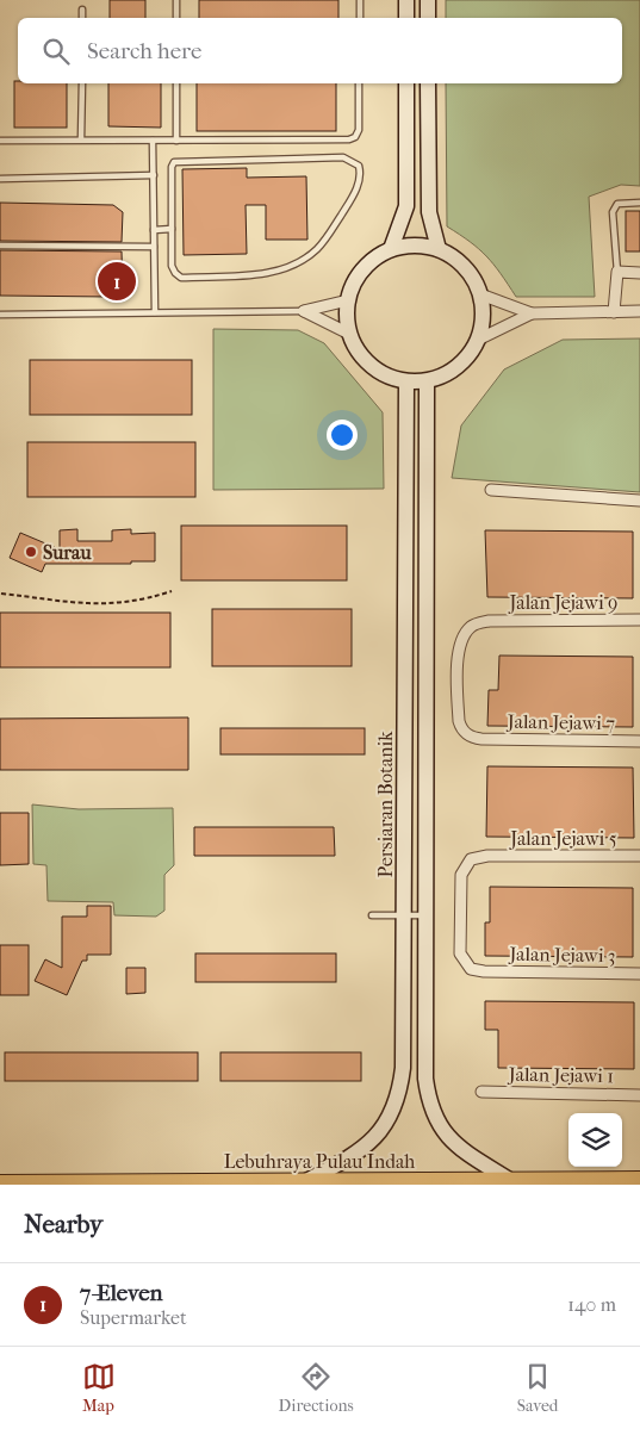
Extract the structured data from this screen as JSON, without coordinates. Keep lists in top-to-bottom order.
{
  "streets": {
    "main road": ["Persiaran Botanik", "Lebuhraya Pulau Indah"],
    "street": [
      "Jalan Jejawi 9",
      "Jalan Jejawi 7",
      "Jalan Jejawi 5",
      "Jalan Jejawi 3",
      "Jalan Jejawi 1"
    ]
  },
  "crossings": [
    ["Jalan Jejawi 9", "Jalan Jejawi 7"],
    ["Persiaran Botanik", "Lebuhraya Pulau Indah"],
    ["Jalan Jejawi 5", "Jalan Jejawi 3"]
  ],
  "places": ["Surau"],
  "page": {
    "search": "Search here",
    "pins": "1",
    "heading": "Nearby",
    "list": [
      {
        "mark": "1",
        "name": "7-Eleven",
        "note": "Supermarket",
        "value": "140 m"
      }
    ],
    "nav": ["Map", "Directions", "Saved"]
  }
}
